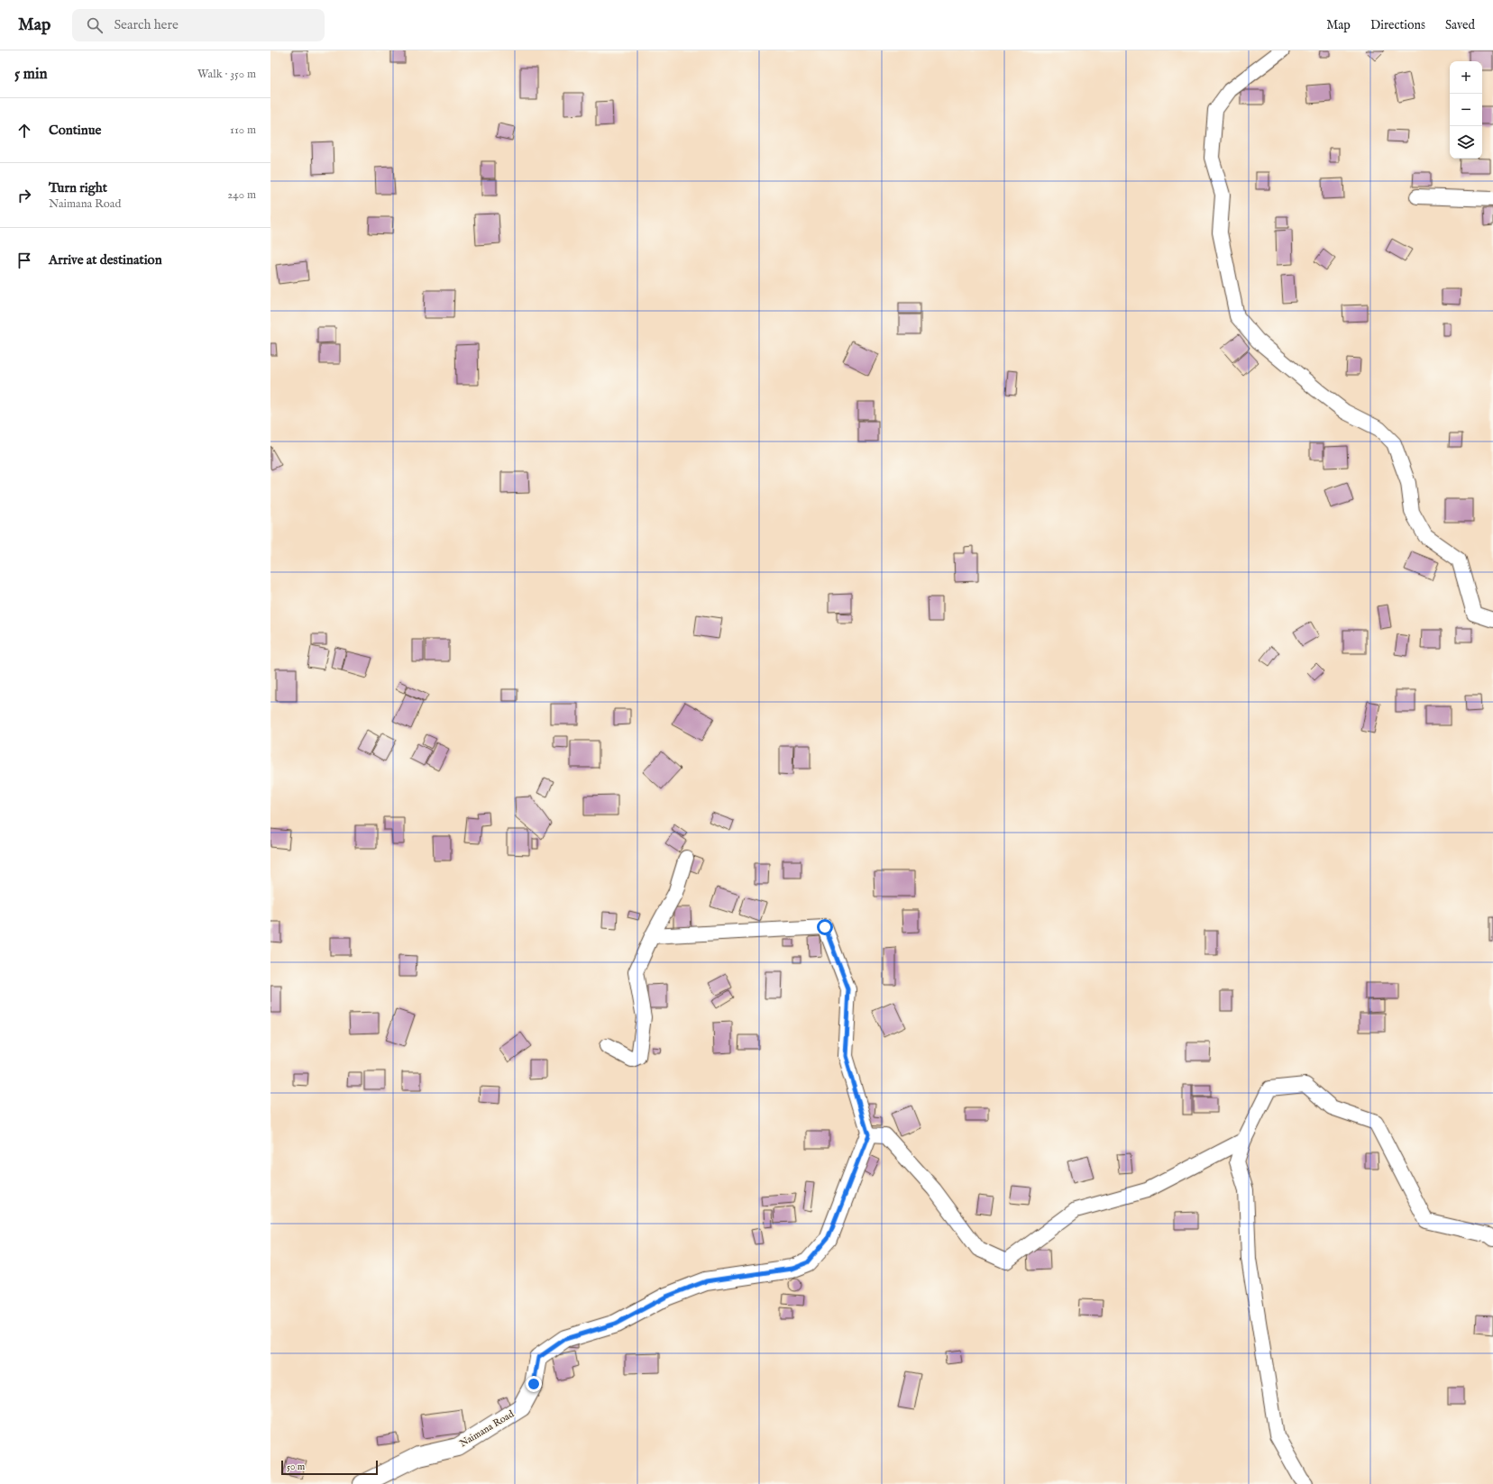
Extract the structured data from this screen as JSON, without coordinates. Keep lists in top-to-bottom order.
{
  "streets": {
    "street": ["Naimana Road"]
  },
  "scale_bar": "50 m",
  "page": {
    "header": "Map",
    "search": "Search here",
    "nav": ["Map", "Directions", "Saved"],
    "heading": ["5 min", "Walk · 350 m"],
    "map_buttons": ["+", "−"],
    "list": [
      ["Continue", "110 m"],
      ["Turn right", "Naimana Road", "240 m"],
      "Arrive at destination"
    ],
    "scale": "50 m"
  }
}
